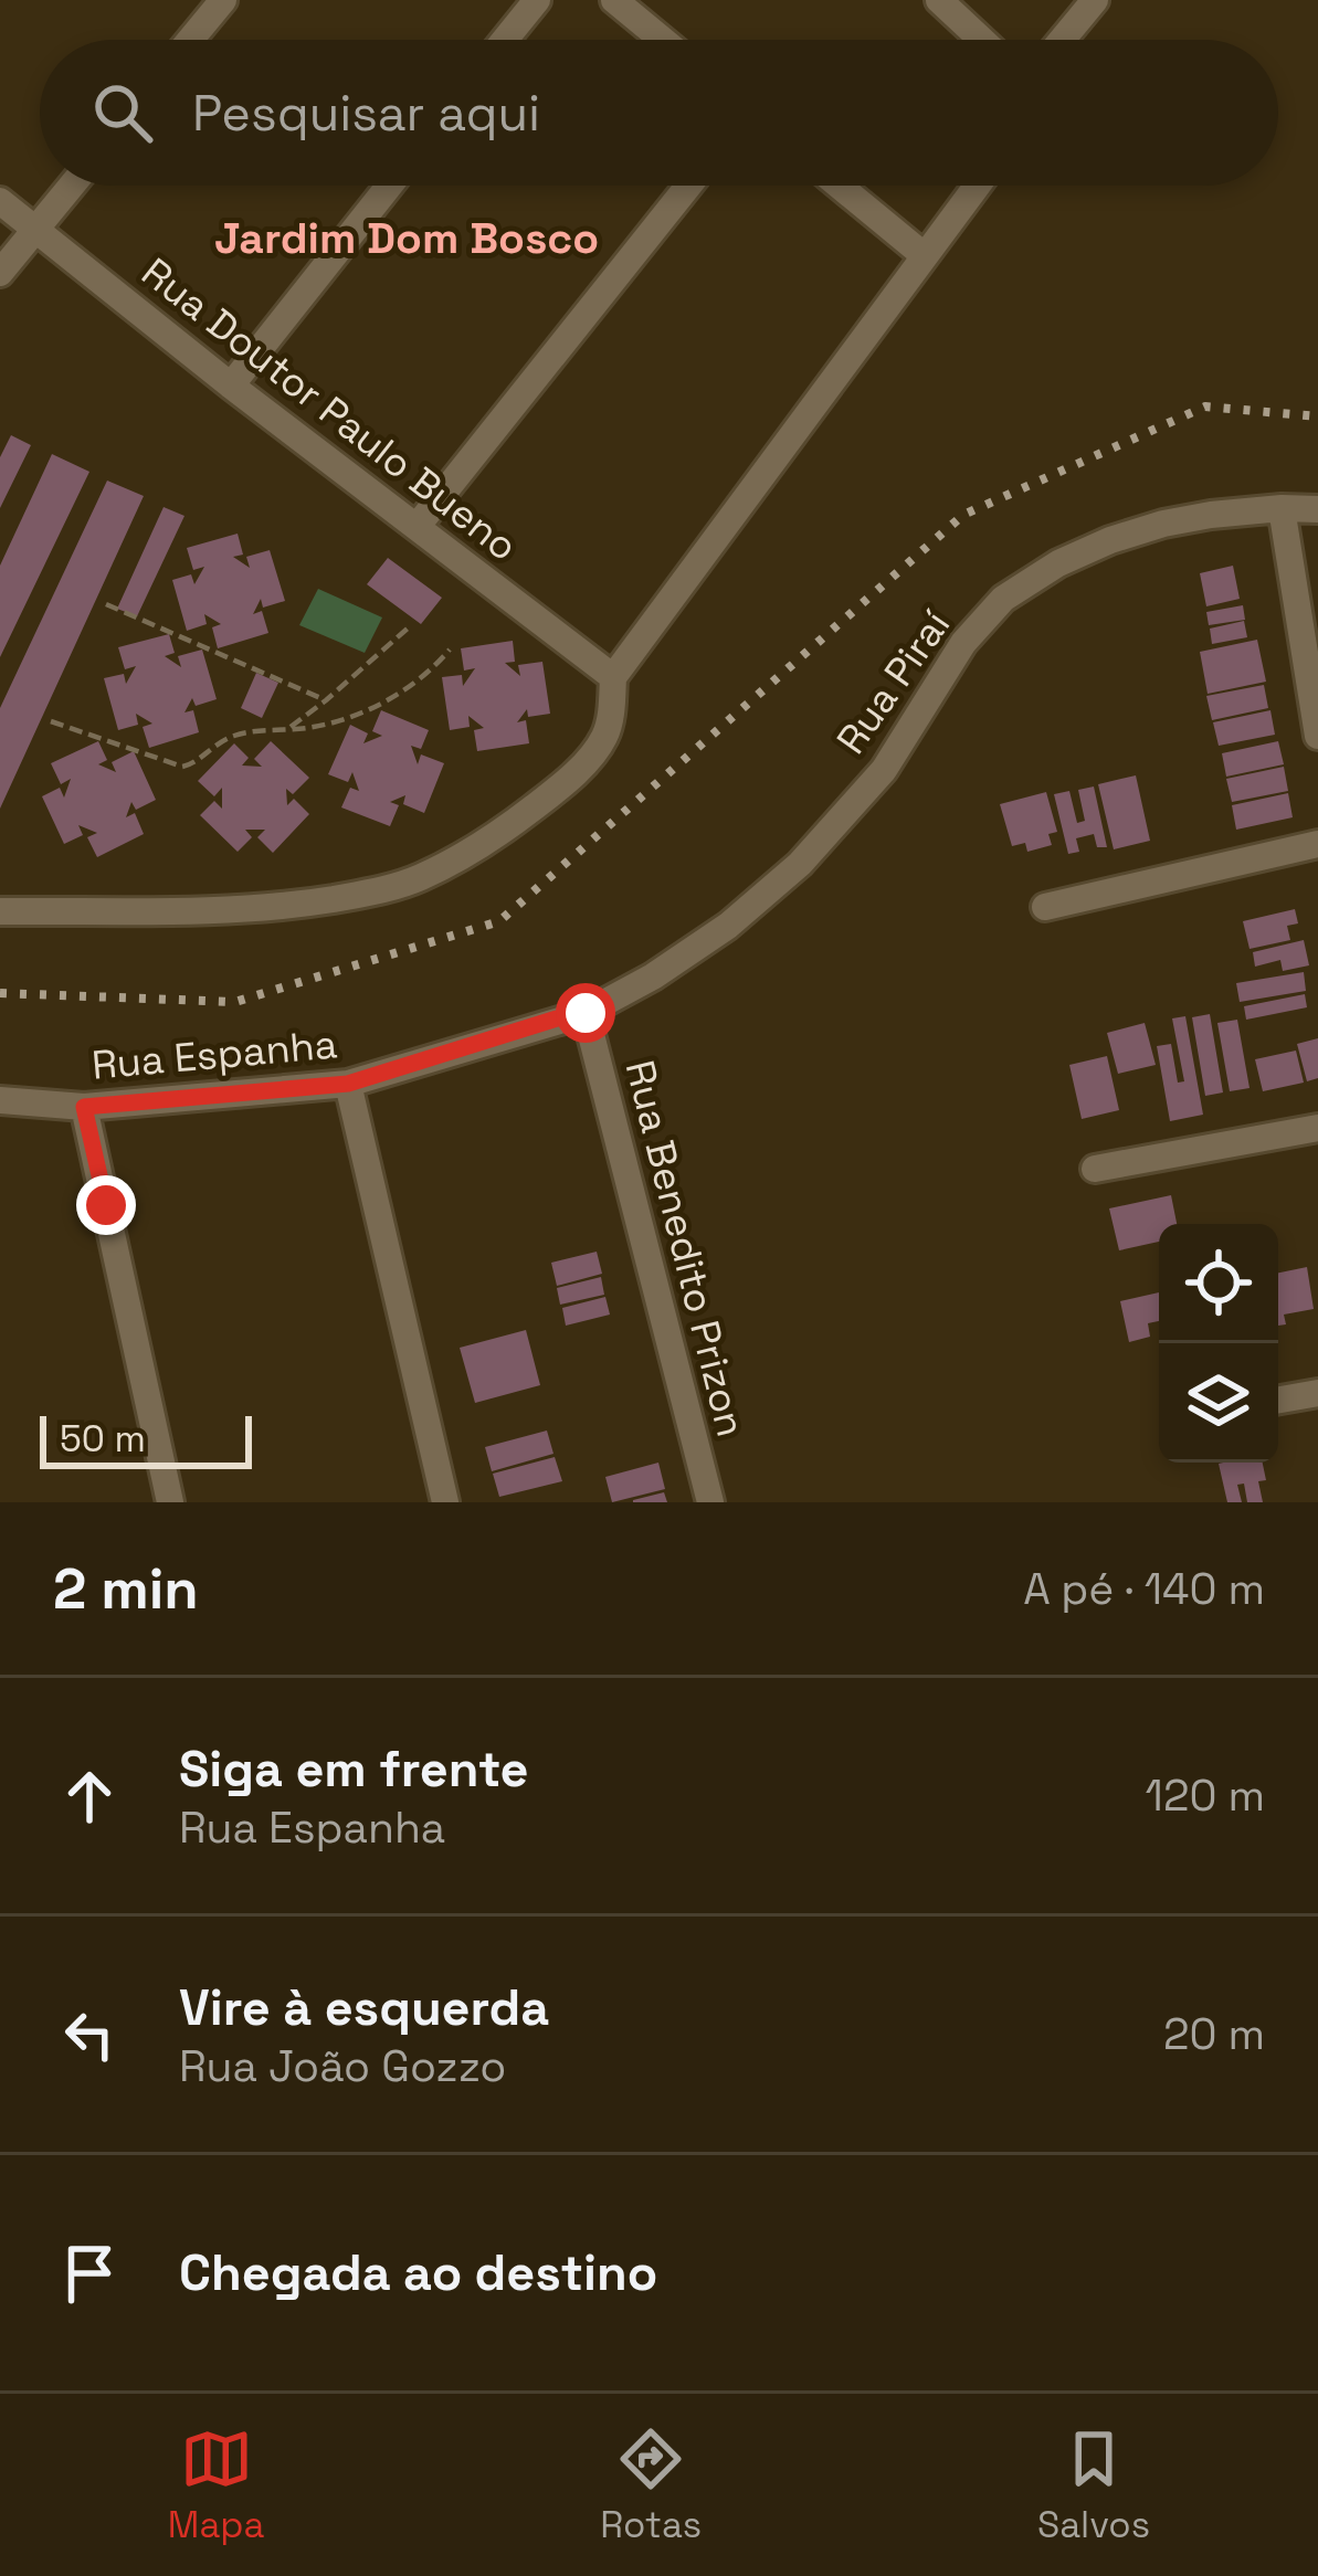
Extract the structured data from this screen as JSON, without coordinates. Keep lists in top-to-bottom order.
{
  "streets": {
    "street": [
      "Rua Doutor Paulo Bueno",
      "Rua Piraí",
      "Rua Espanha",
      "Rua Benedito Prizon"
    ]
  },
  "crossings": [
    ["Rua Piraí", "Rua Espanha"],
    ["Rua Piraí", "Rua Benedito Prizon"],
    ["Rua Espanha", "Rua Benedito Prizon"]
  ],
  "districts": ["Jardim Dom Bosco"],
  "scale_bar": "50 m",
  "page": {
    "search": "Pesquisar aqui",
    "scale": "50 m",
    "heading": ["2 min", "A pé · 140 m"],
    "list": [
      ["Siga em frente", "Rua Espanha", "120 m"],
      ["Vire à esquerda", "Rua João Gozzo", "20 m"],
      "Chegada ao destino"
    ],
    "nav": ["Mapa", "Rotas", "Salvos"]
  }
}
